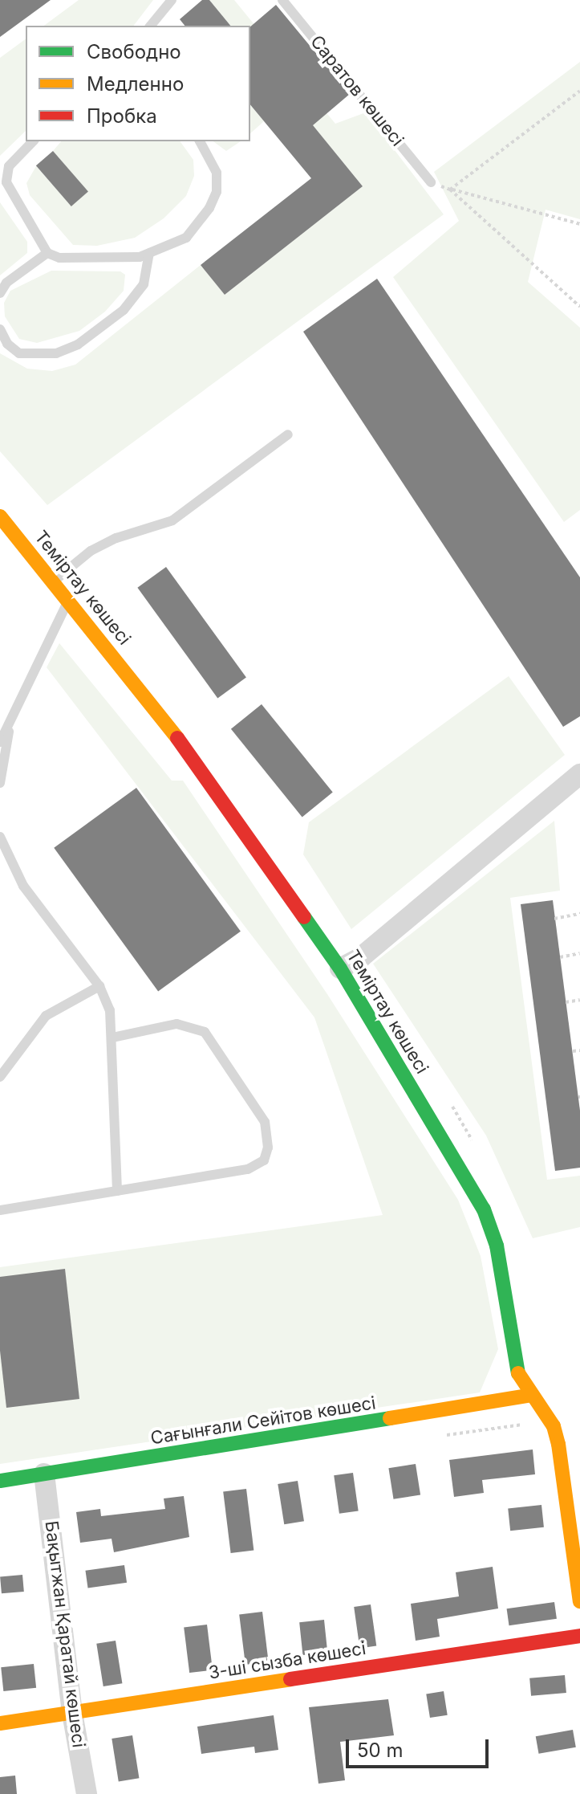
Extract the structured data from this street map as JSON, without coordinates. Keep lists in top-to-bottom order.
{
  "streets": {
    "street": [
      "Теміртау көшесі",
      "Сағынғали Сейітов көшесі",
      "Бақытжан Қаратай көшесі",
      "3-ші сызба көшесі"
    ],
    "lane": ["Саратов көшесі"]
  },
  "crossings": [
    ["Теміртау көшесі", "Сағынғали Сейітов көшесі"],
    ["Сағынғали Сейітов көшесі", "Бақытжан Қаратай көшесі"],
    ["Бақытжан Қаратай көшесі", "3-ші сызба көшесі"]
  ],
  "legend": ["Свободно", "Медленно", "Пробка"],
  "scale_bar": "50 m"
}
